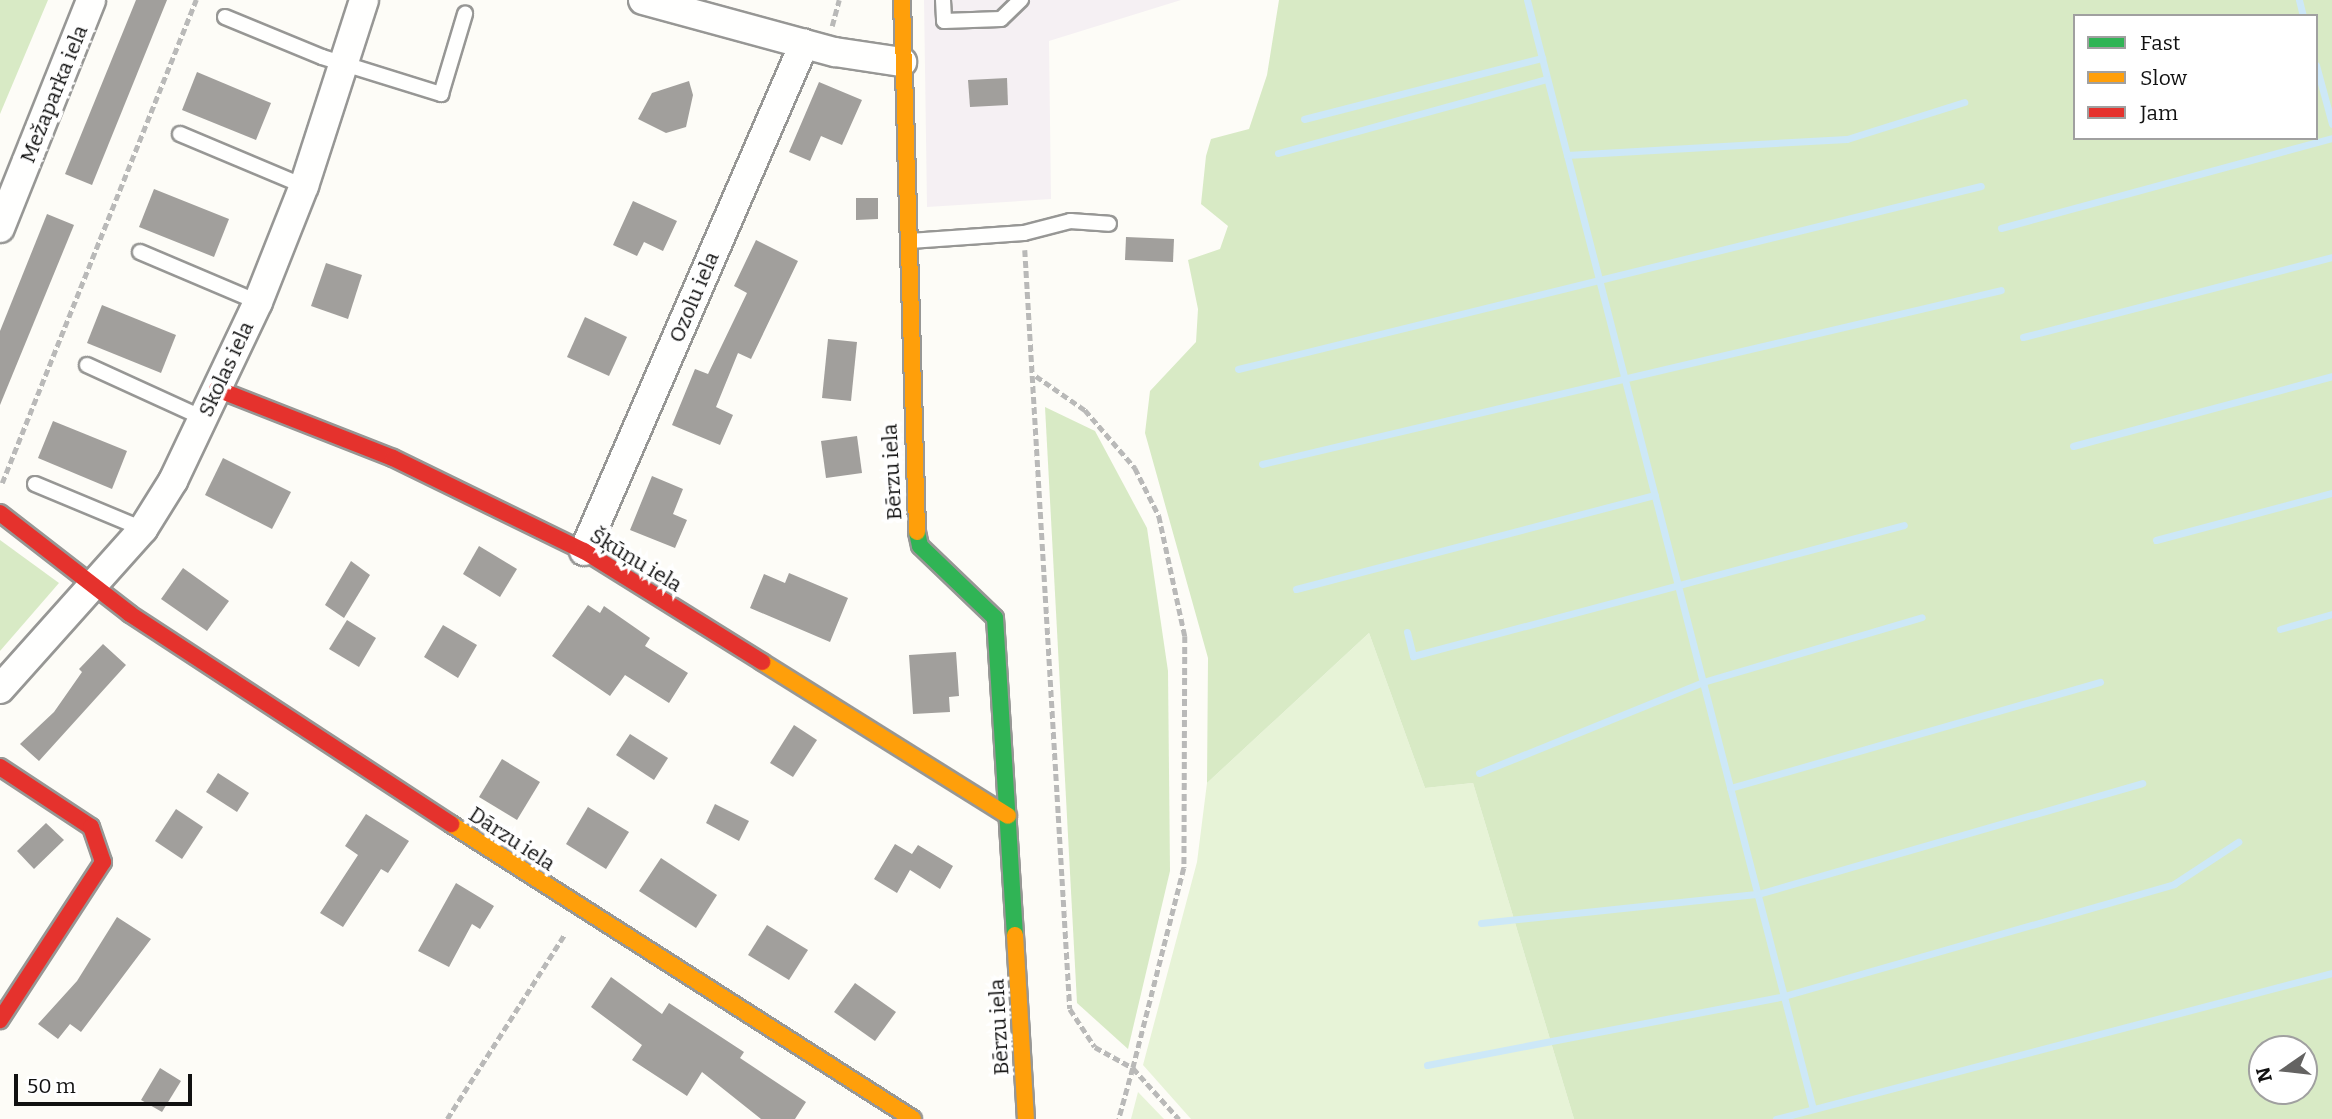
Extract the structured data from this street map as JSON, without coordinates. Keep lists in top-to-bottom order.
{
  "streets": {
    "street": [
      "Mežaparka iela",
      "Ozolu iela",
      "Skolas iela",
      "Bērzu iela",
      "Šķūņu iela",
      "Dārzu iela"
    ]
  },
  "crossings": [
    ["Ozolu iela", "Šķūņu iela"],
    ["Skolas iela", "Šķūņu iela"],
    ["Skolas iela", "Dārzu iela"],
    ["Bērzu iela", "Šķūņu iela"]
  ],
  "legend": ["Fast", "Slow", "Jam"],
  "scale_bar": "50 m",
  "north": "left"
}
